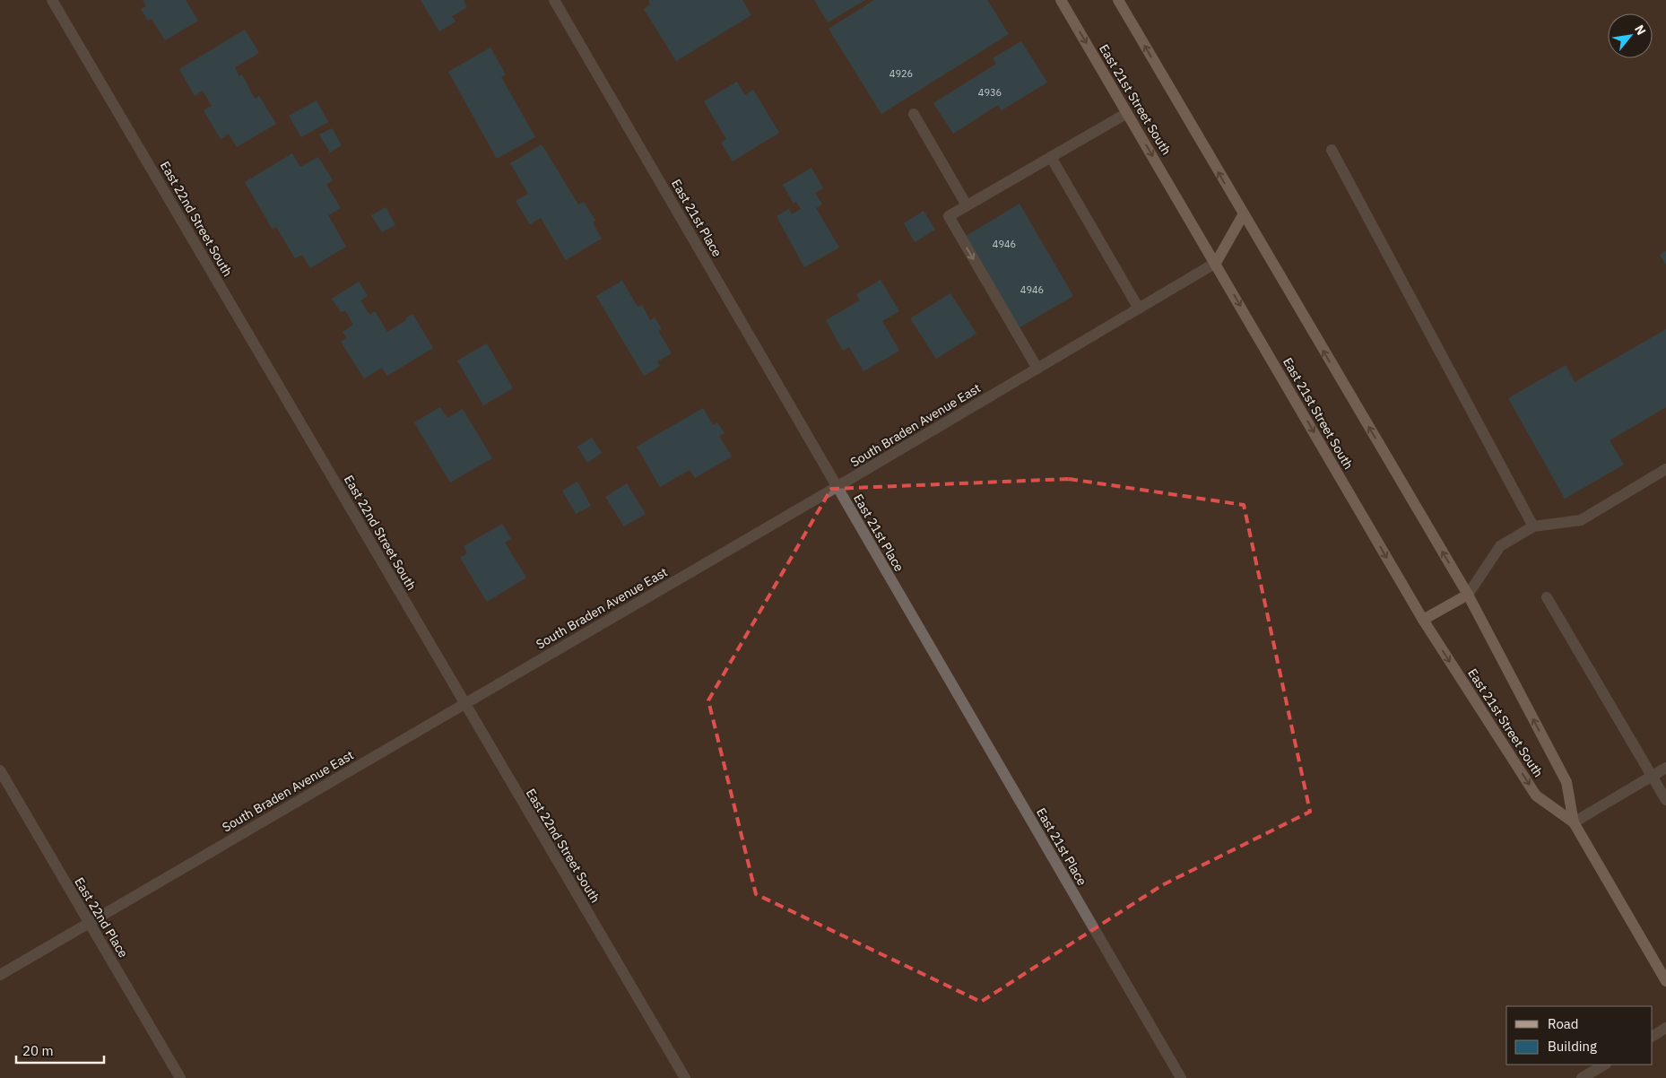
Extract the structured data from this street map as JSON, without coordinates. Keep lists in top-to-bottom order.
{
  "streets": {
    "main road": ["East 21st Street South"],
    "street": [
      "East 21st Place",
      "East 22nd Street South",
      "South Braden Avenue East",
      "East 22nd Place"
    ]
  },
  "crossings": [
    ["East 21st Street South", "South Braden Avenue East"],
    ["East 21st Place", "South Braden Avenue East"],
    ["East 22nd Street South", "South Braden Avenue East"],
    ["South Braden Avenue East", "East 22nd Place"]
  ],
  "house_numbers": [
    "4926",
    "4936",
    "4946",
    "4946"
  ],
  "legend": ["Road", "Building"],
  "scale_bar": "20 m",
  "north": "top right"
}
